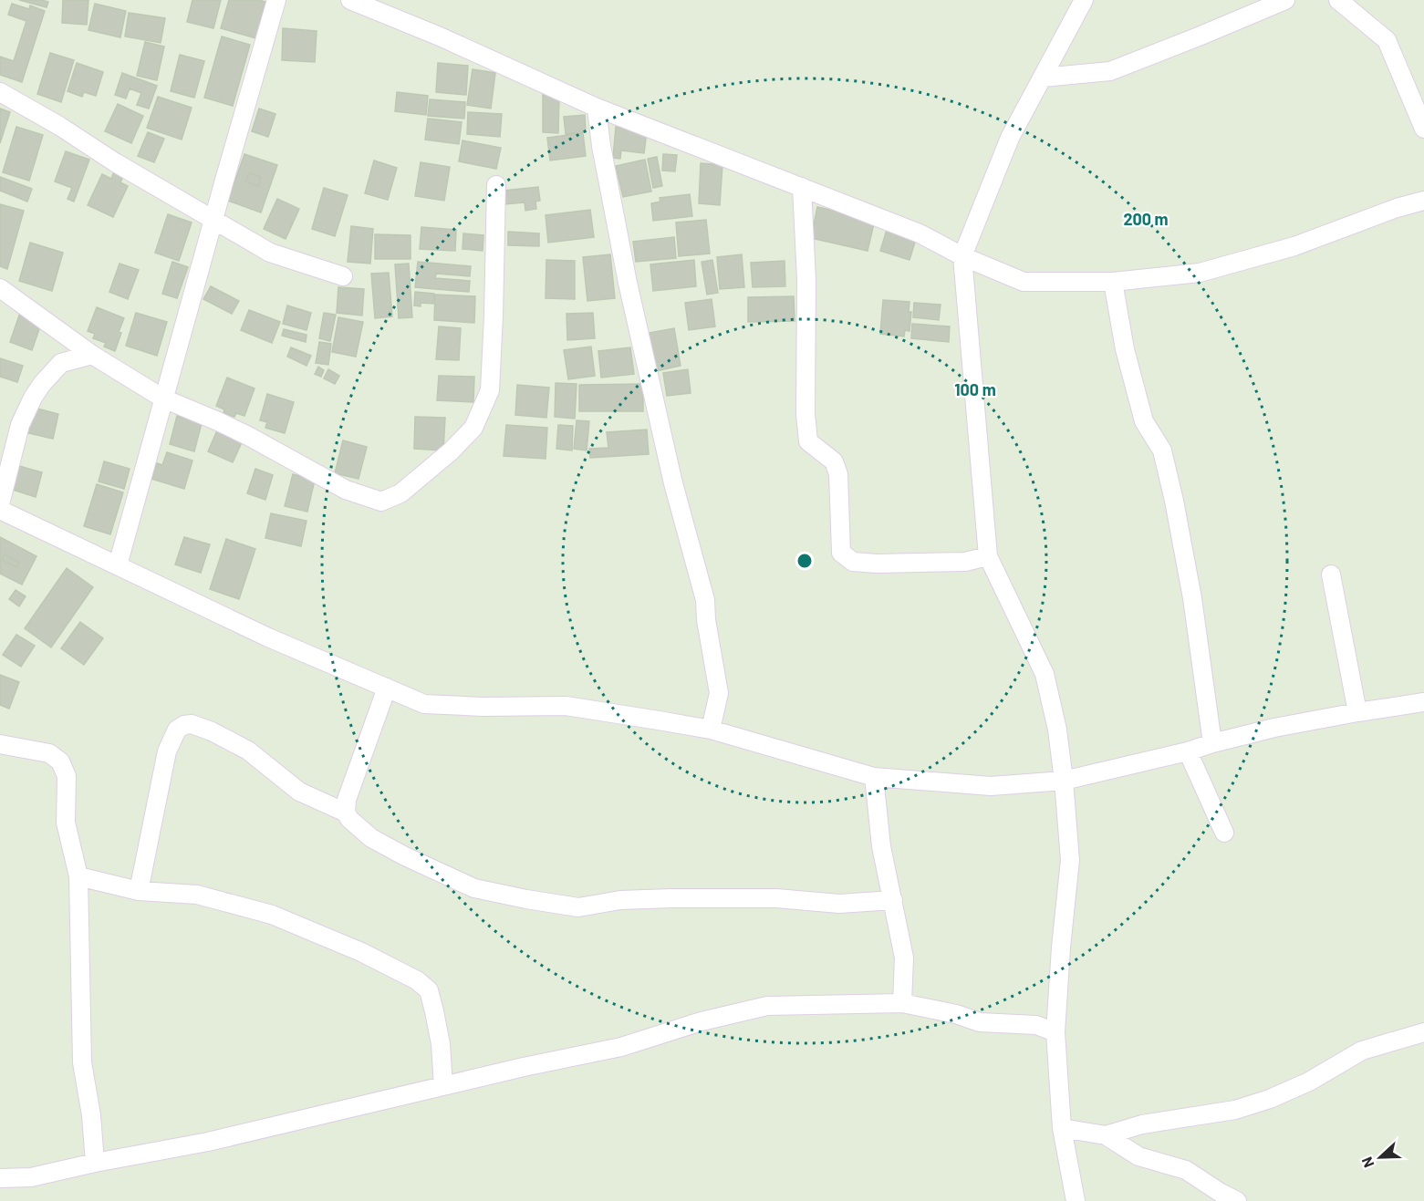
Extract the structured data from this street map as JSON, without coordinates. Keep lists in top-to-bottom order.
{
  "north": "left",
  "rings": ["200 m", "100 m"]
}
